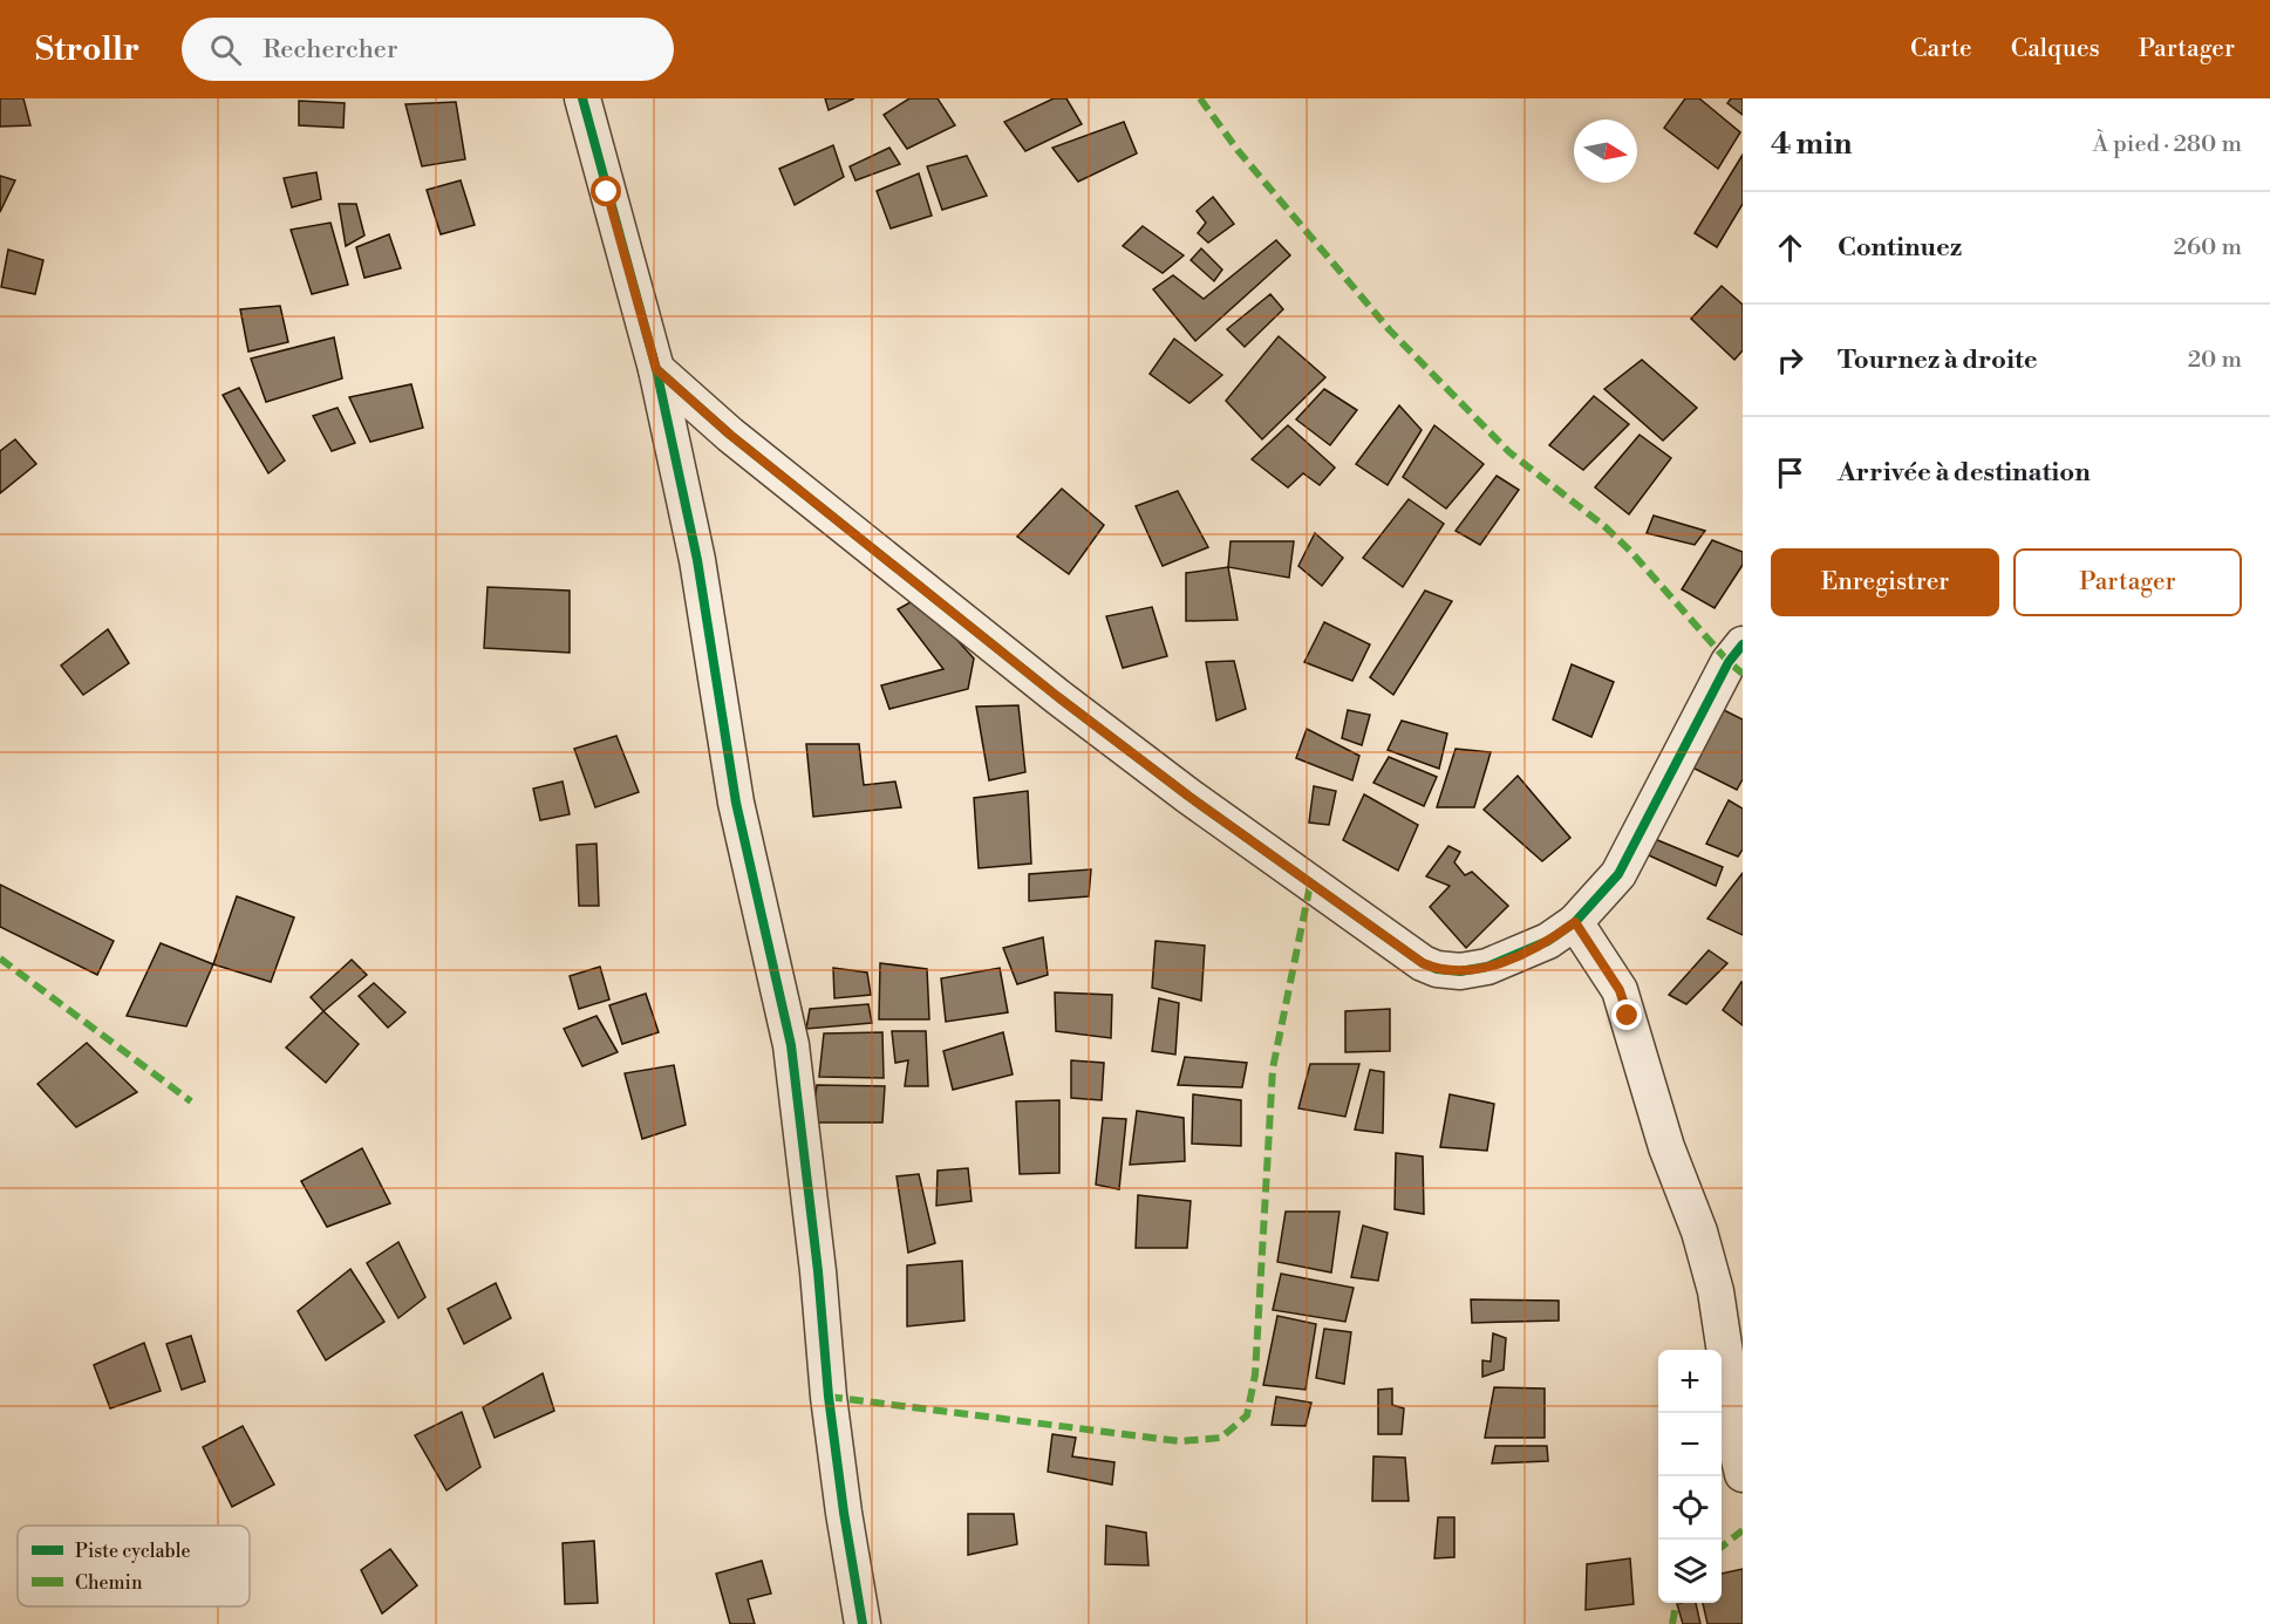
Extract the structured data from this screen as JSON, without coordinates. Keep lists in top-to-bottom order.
{
  "legend": ["Piste cyclable", "Chemin"],
  "north": "right",
  "page": {
    "header": "Strollr",
    "search": "Rechercher",
    "nav": ["Carte", "Calques", "Partager"],
    "heading": ["4 min", "À pied · 280 m"],
    "list": [
      ["Continuez", "260 m"],
      ["Tournez à droite", "20 m"],
      "Arrivée à destination"
    ],
    "buttons": ["Enregistrer", "Partager"],
    "map_buttons": ["+", "−"]
  }
}
